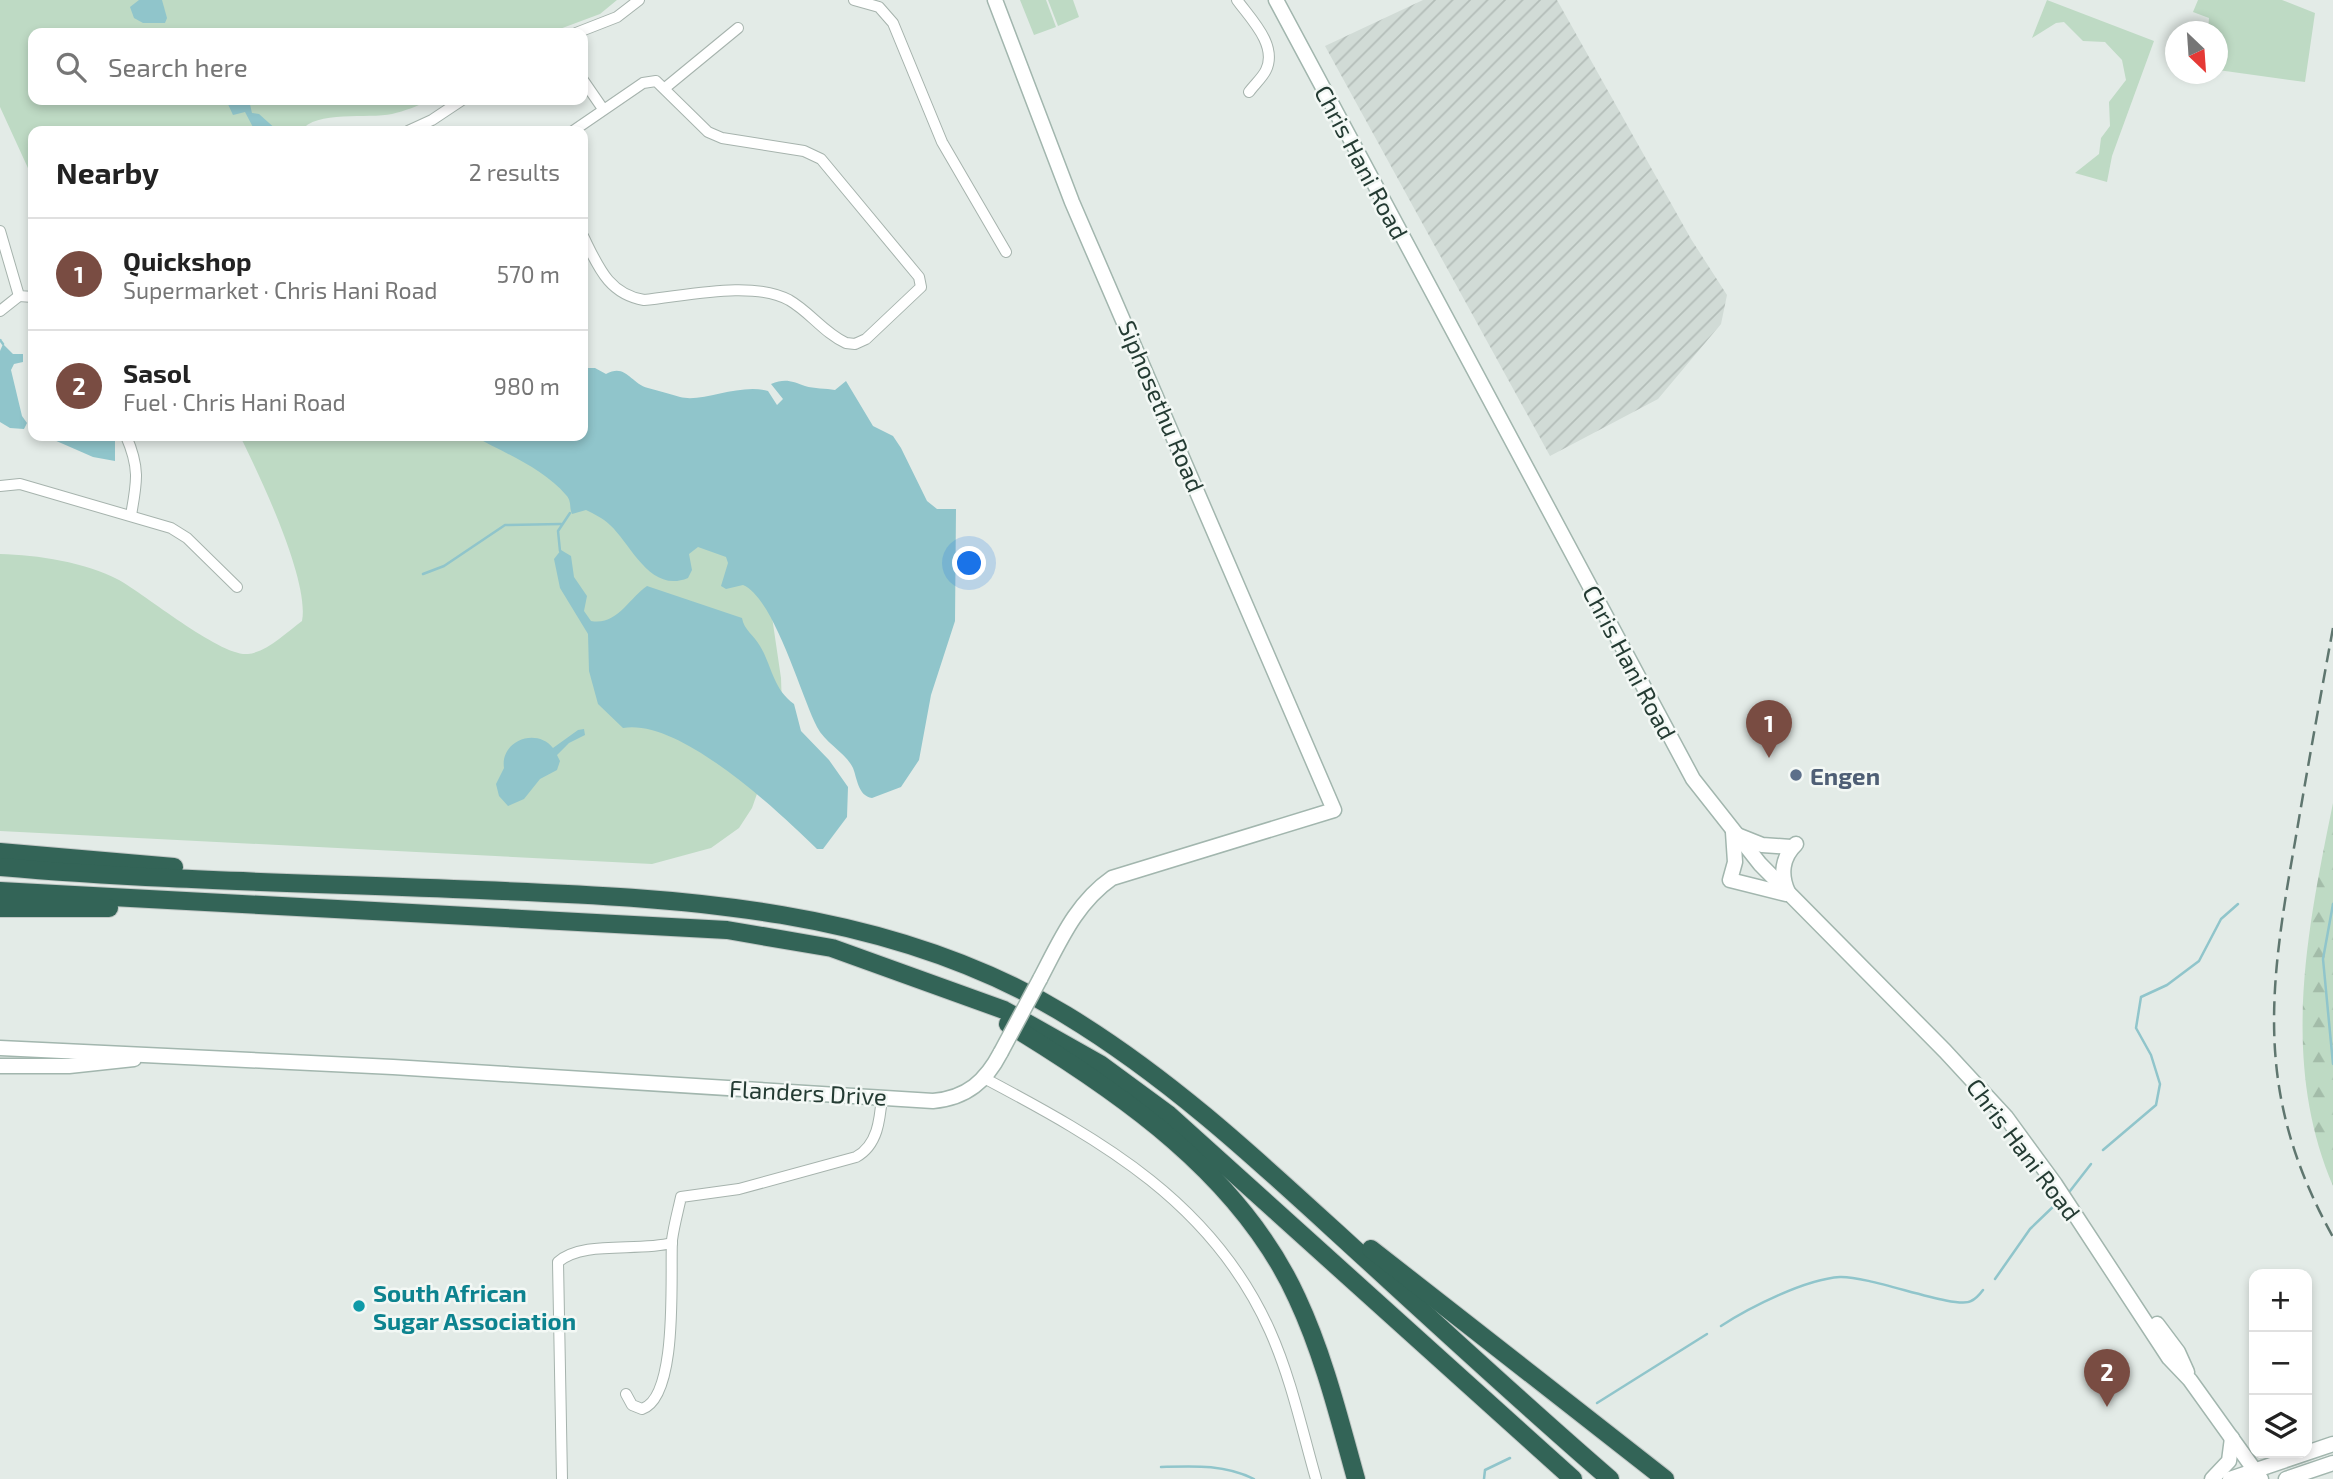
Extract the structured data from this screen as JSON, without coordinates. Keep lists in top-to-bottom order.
{
  "streets": {
    "street": ["Chris Hani Road", "Siphosethu Road", "Flanders Drive"]
  },
  "crossings": [
    ["Siphosethu Road", "Flanders Drive"]
  ],
  "places": ["Engen", "South African Sugar Association"],
  "north": "bottom right",
  "page": {
    "search": "Search here",
    "heading": ["Nearby", "2 results"],
    "list": [
      {
        "mark": "1",
        "name": "Quickshop",
        "note": "Supermarket · Chris Hani Road",
        "value": "570 m"
      },
      {
        "mark": "2",
        "name": "Sasol",
        "note": "Fuel · Chris Hani Road",
        "value": "980 m"
      }
    ],
    "pins": ["1", "2"],
    "map_buttons": ["+", "−"]
  }
}
